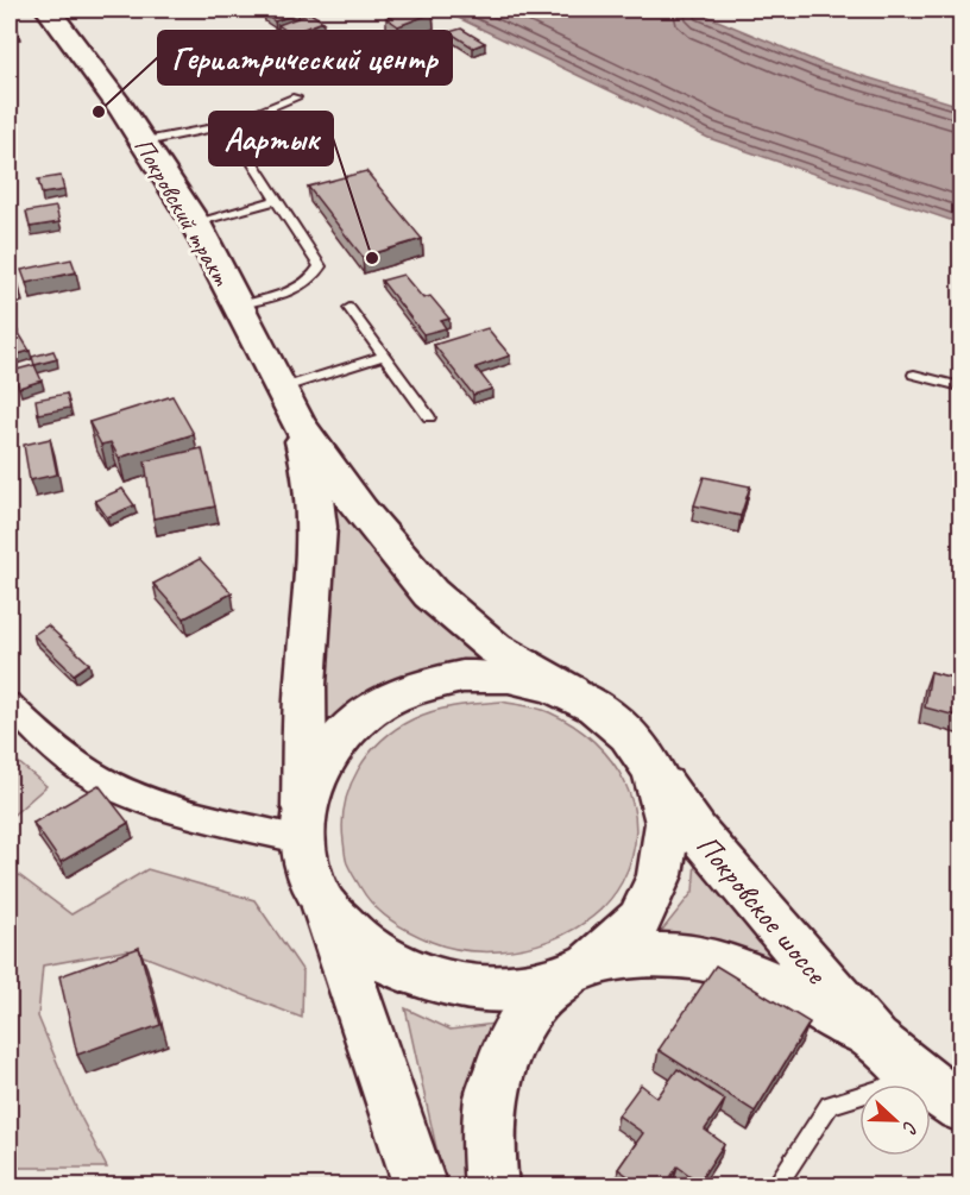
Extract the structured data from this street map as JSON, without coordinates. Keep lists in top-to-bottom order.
{
  "streets": {
    "main road": ["Покровский тракт", "Покровское шоссе"]
  },
  "places": ["Гериатрический центр", "Аартык"],
  "north": "right"
}
